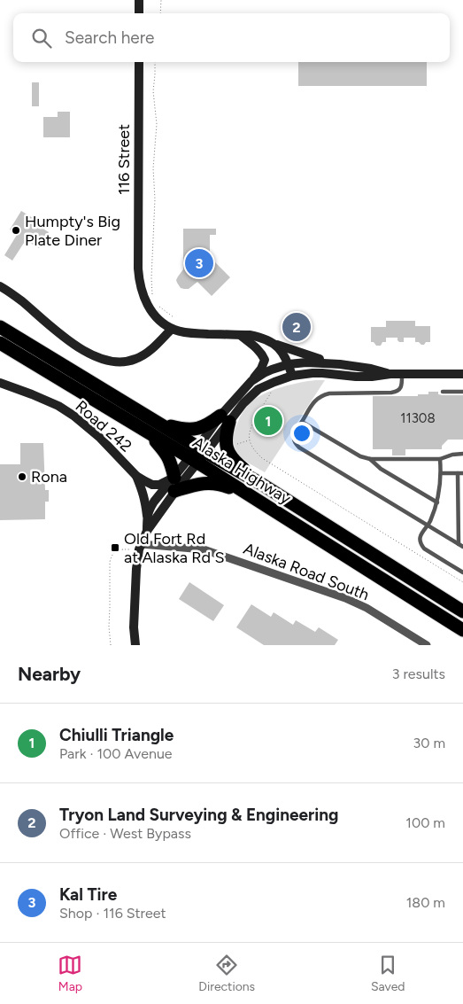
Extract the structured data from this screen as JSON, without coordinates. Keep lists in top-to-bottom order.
{
  "streets": {
    "highway": ["Alaska Highway"],
    "main road": ["116 Street", "Road 242"],
    "street": ["Alaska Road South"]
  },
  "places": {
    "other": ["Humpty's Big Plate Diner", "Rona"],
    "transit": ["Old Fort Rd at Alaska Rd S"]
  },
  "house_numbers": ["11308"],
  "page": {
    "search": "Search here",
    "pins": ["3", "2", "1"],
    "heading": ["Nearby", "3 results"],
    "list": [
      {
        "mark": "1",
        "name": "Chiulli Triangle",
        "note": "Park · 100 Avenue",
        "value": "30 m"
      },
      {
        "mark": "2",
        "name": "Tryon Land Surveying & Engineering",
        "note": "Office · West Bypass",
        "value": "100 m"
      },
      {
        "mark": "3",
        "name": "Kal Tire",
        "note": "Shop · 116 Street",
        "value": "180 m"
      }
    ],
    "nav": ["Map", "Directions", "Saved"]
  }
}
